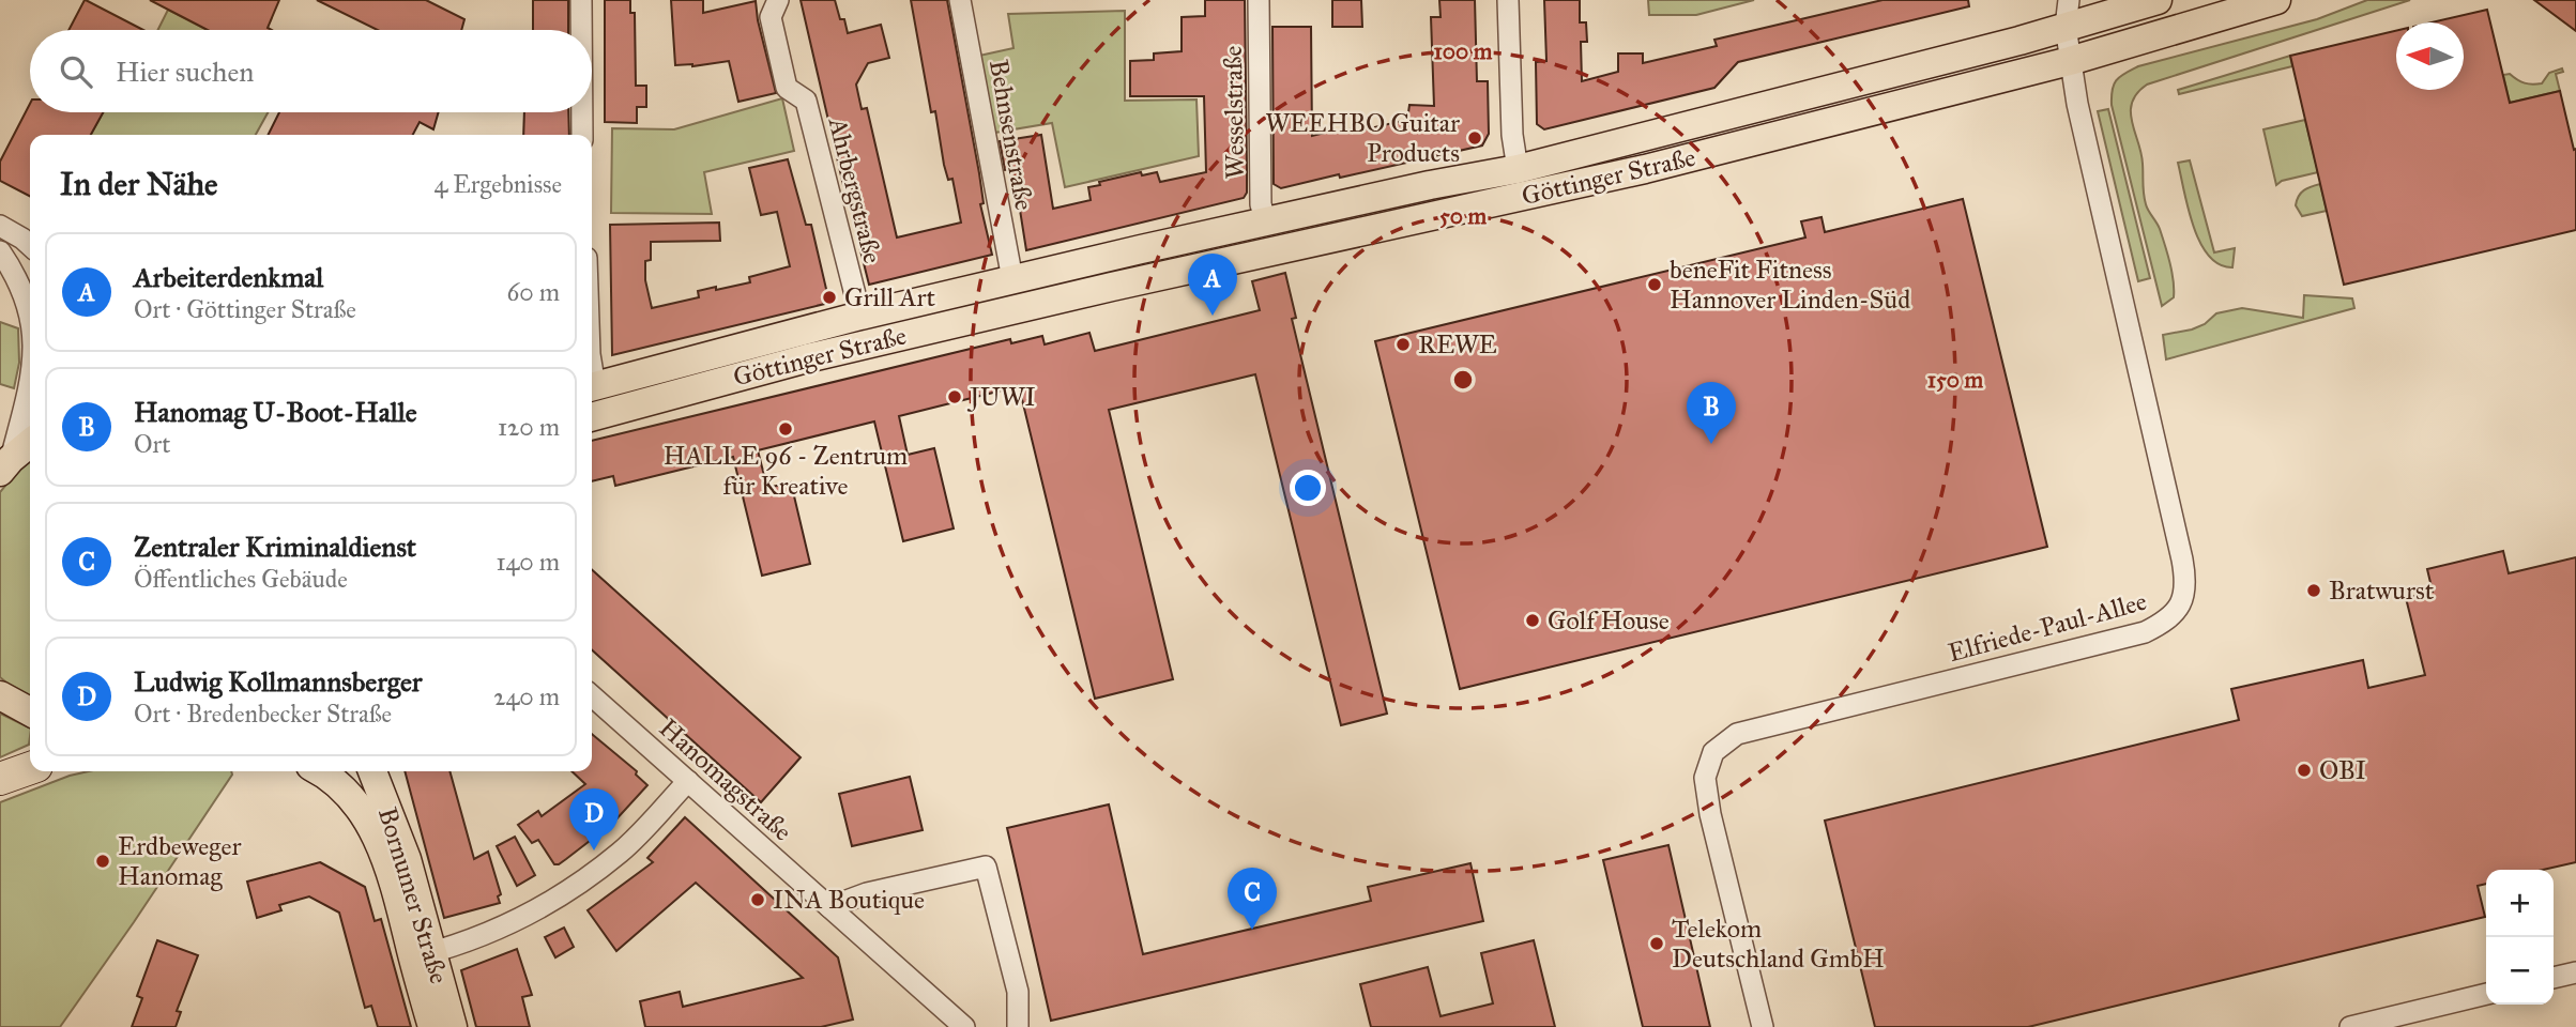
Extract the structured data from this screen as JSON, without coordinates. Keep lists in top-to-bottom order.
{
  "streets": {
    "main road": ["Göttinger Straße", "Bornumer Straße"],
    "street": [
      "Wesselstraße",
      "Behnsenstraße",
      "Ahrbergstraße",
      "Elfriede-Paul-Allee",
      "Hanomagstraße"
    ]
  },
  "crossings": [
    ["Wesselstraße", "Göttinger Straße"],
    ["Behnsenstraße", "Göttinger Straße"],
    ["Göttinger Straße", "Ahrbergstraße"],
    ["Göttinger Straße", "Elfriede-Paul-Allee"]
  ],
  "places": [
    "WEEHBO Guitar Products",
    "beneFit Fitness Hannover Linden-Süd",
    "Grill Art",
    "REWE",
    "JUWI",
    "HALLE 96 - Zentrum für Kreative",
    "Bratwurst",
    "Golf House",
    "OBI",
    "Erdbeweger Hanomag",
    "INA Boutique",
    "Telekom Deutschland GmbH"
  ],
  "north": "left",
  "page": {
    "search": "Hier suchen",
    "heading": ["In der Nähe", "4 Ergebnisse"],
    "list": [
      {
        "mark": "A",
        "name": "Arbeiterdenkmal",
        "note": "Ort · Göttinger Straße",
        "value": "60 m"
      },
      {
        "mark": "B",
        "name": "Hanomag U-Boot-Halle",
        "note": "Ort",
        "value": "120 m"
      },
      {
        "mark": "C",
        "name": "Zentraler Kriminaldienst",
        "note": "Öffentliches Gebäude",
        "value": "140 m"
      },
      {
        "mark": "D",
        "name": "Ludwig Kollmannsberger",
        "note": "Ort · Bredenbecker Straße",
        "value": "240 m"
      }
    ],
    "pins": [
      "A",
      "B",
      "D",
      "C"
    ],
    "map_buttons": ["+", "−"]
  },
  "rings": ["100 m", "50 m", "150 m"]
}
